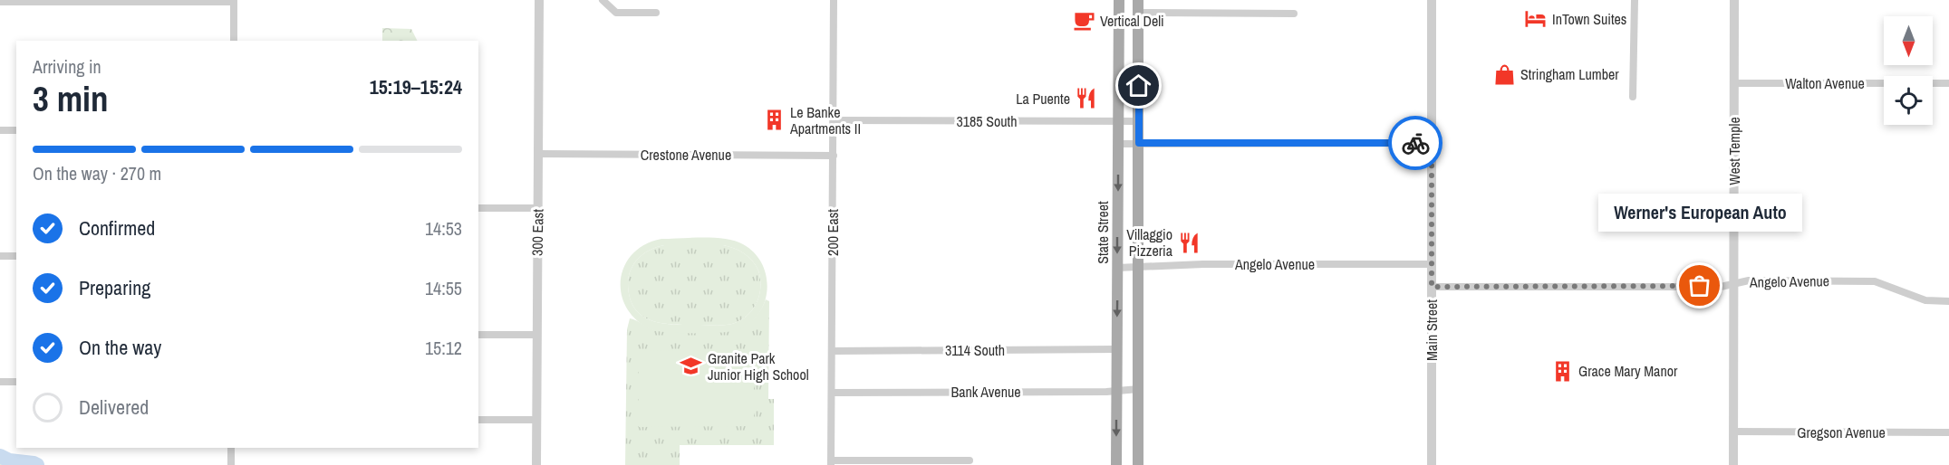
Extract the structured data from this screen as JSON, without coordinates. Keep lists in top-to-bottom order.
{
  "streets": {
    "main road": ["State Street"],
    "street": [
      "Walton Avenue",
      "3185 South",
      "West Temple",
      "Crestone Avenue",
      "300 East",
      "200 East",
      "Angelo Avenue",
      "Main Street",
      "3114 South",
      "Bank Avenue",
      "Gregson Avenue"
    ]
  },
  "crossings": [
    ["Walton Avenue", "West Temple"],
    ["3185 South", "200 East"],
    ["3185 South", "State Street"],
    ["West Temple", "Angelo Avenue"],
    ["West Temple", "Gregson Avenue"],
    ["Crestone Avenue", "300 East"],
    ["Crestone Avenue", "200 East"],
    ["200 East", "3114 South"],
    ["200 East", "Bank Avenue"],
    ["State Street", "Angelo Avenue"],
    ["State Street", "3114 South"],
    ["State Street", "Bank Avenue"],
    ["Angelo Avenue", "Main Street"]
  ],
  "places": {
    "hotel": ["InTown Suites"],
    "cafe": ["Vertical Deli"],
    "shop": ["Stringham Lumber"],
    "restaurant": ["La Puente", "Villaggio Pizzeria"],
    "building": ["Le Banke Apartments II", "Grace Mary Manor"],
    "other": ["Werner's European Auto"],
    "school or university": ["Granite Park Junior High School"]
  },
  "north": "bottom",
  "page": {
    "heading": ["3 min", "Arriving in", "15:19–15:24"],
    "bar": "On the way · 270 m",
    "bubble": "Werner's European Auto",
    "list": [
      ["Confirmed", "14:53"],
      ["Preparing", "14:55"],
      ["On the way", "15:12"],
      "Delivered"
    ]
  }
}
